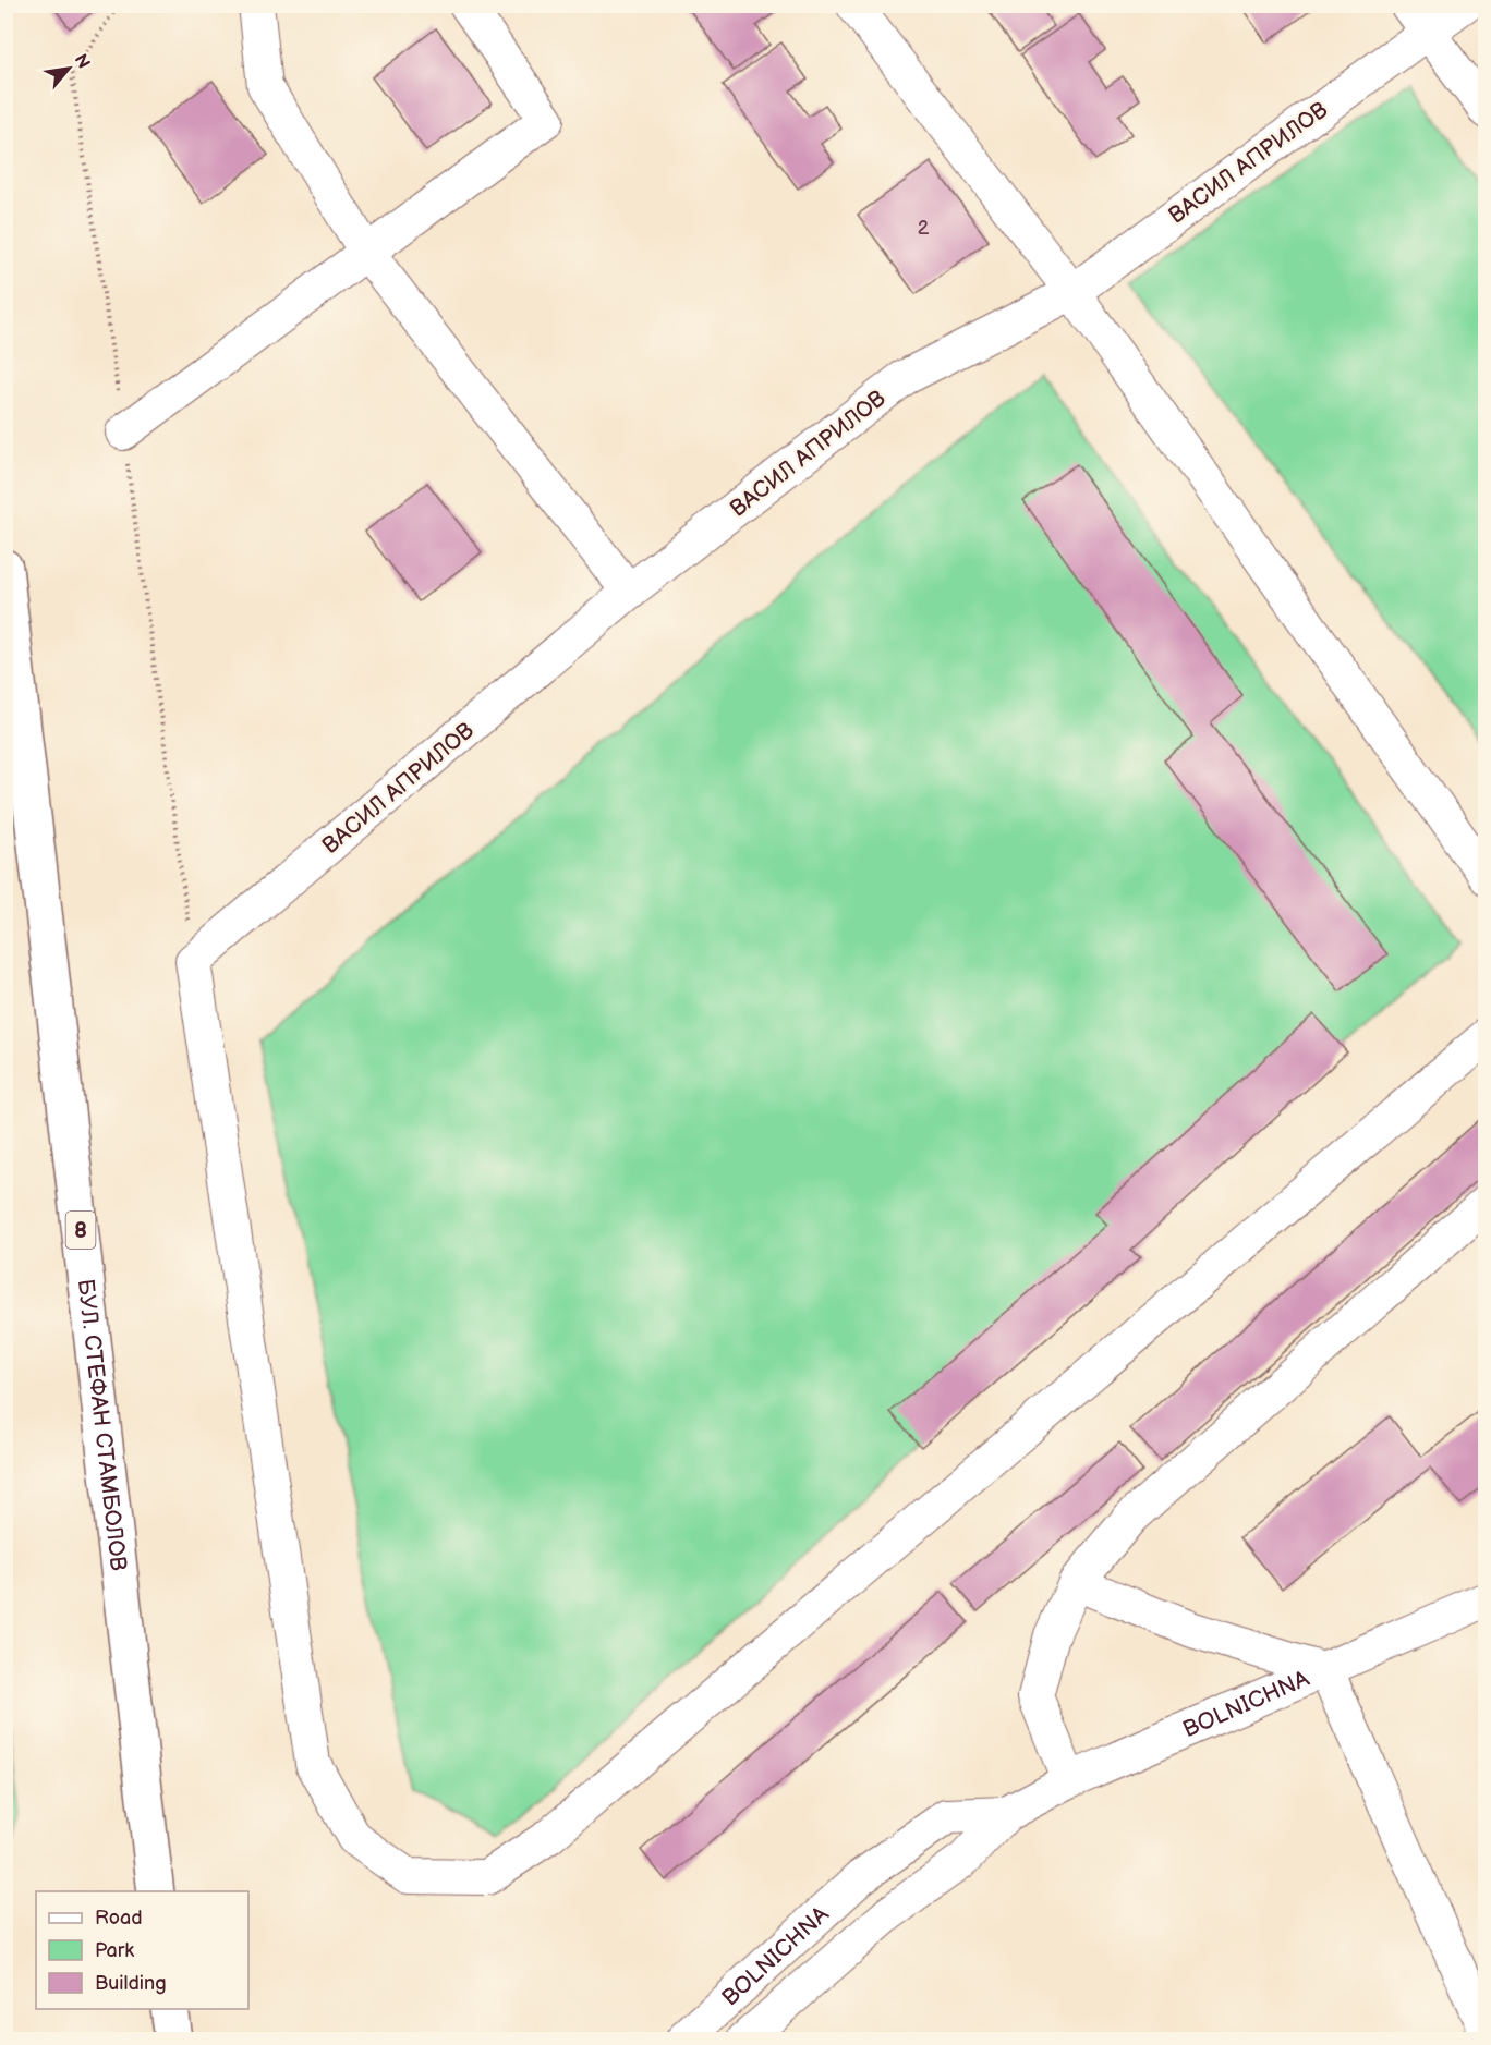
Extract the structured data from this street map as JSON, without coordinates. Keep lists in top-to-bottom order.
{
  "streets": {
    "main road": ["8", "БУЛ. СТЕФАН СТАМБОЛОВ"],
    "street": ["ВАСИЛ АПРИЛОВ", "BOLNICHNA"]
  },
  "house_numbers": ["2"],
  "legend": ["Road", "Park", "Building"],
  "north": "top right"
}
